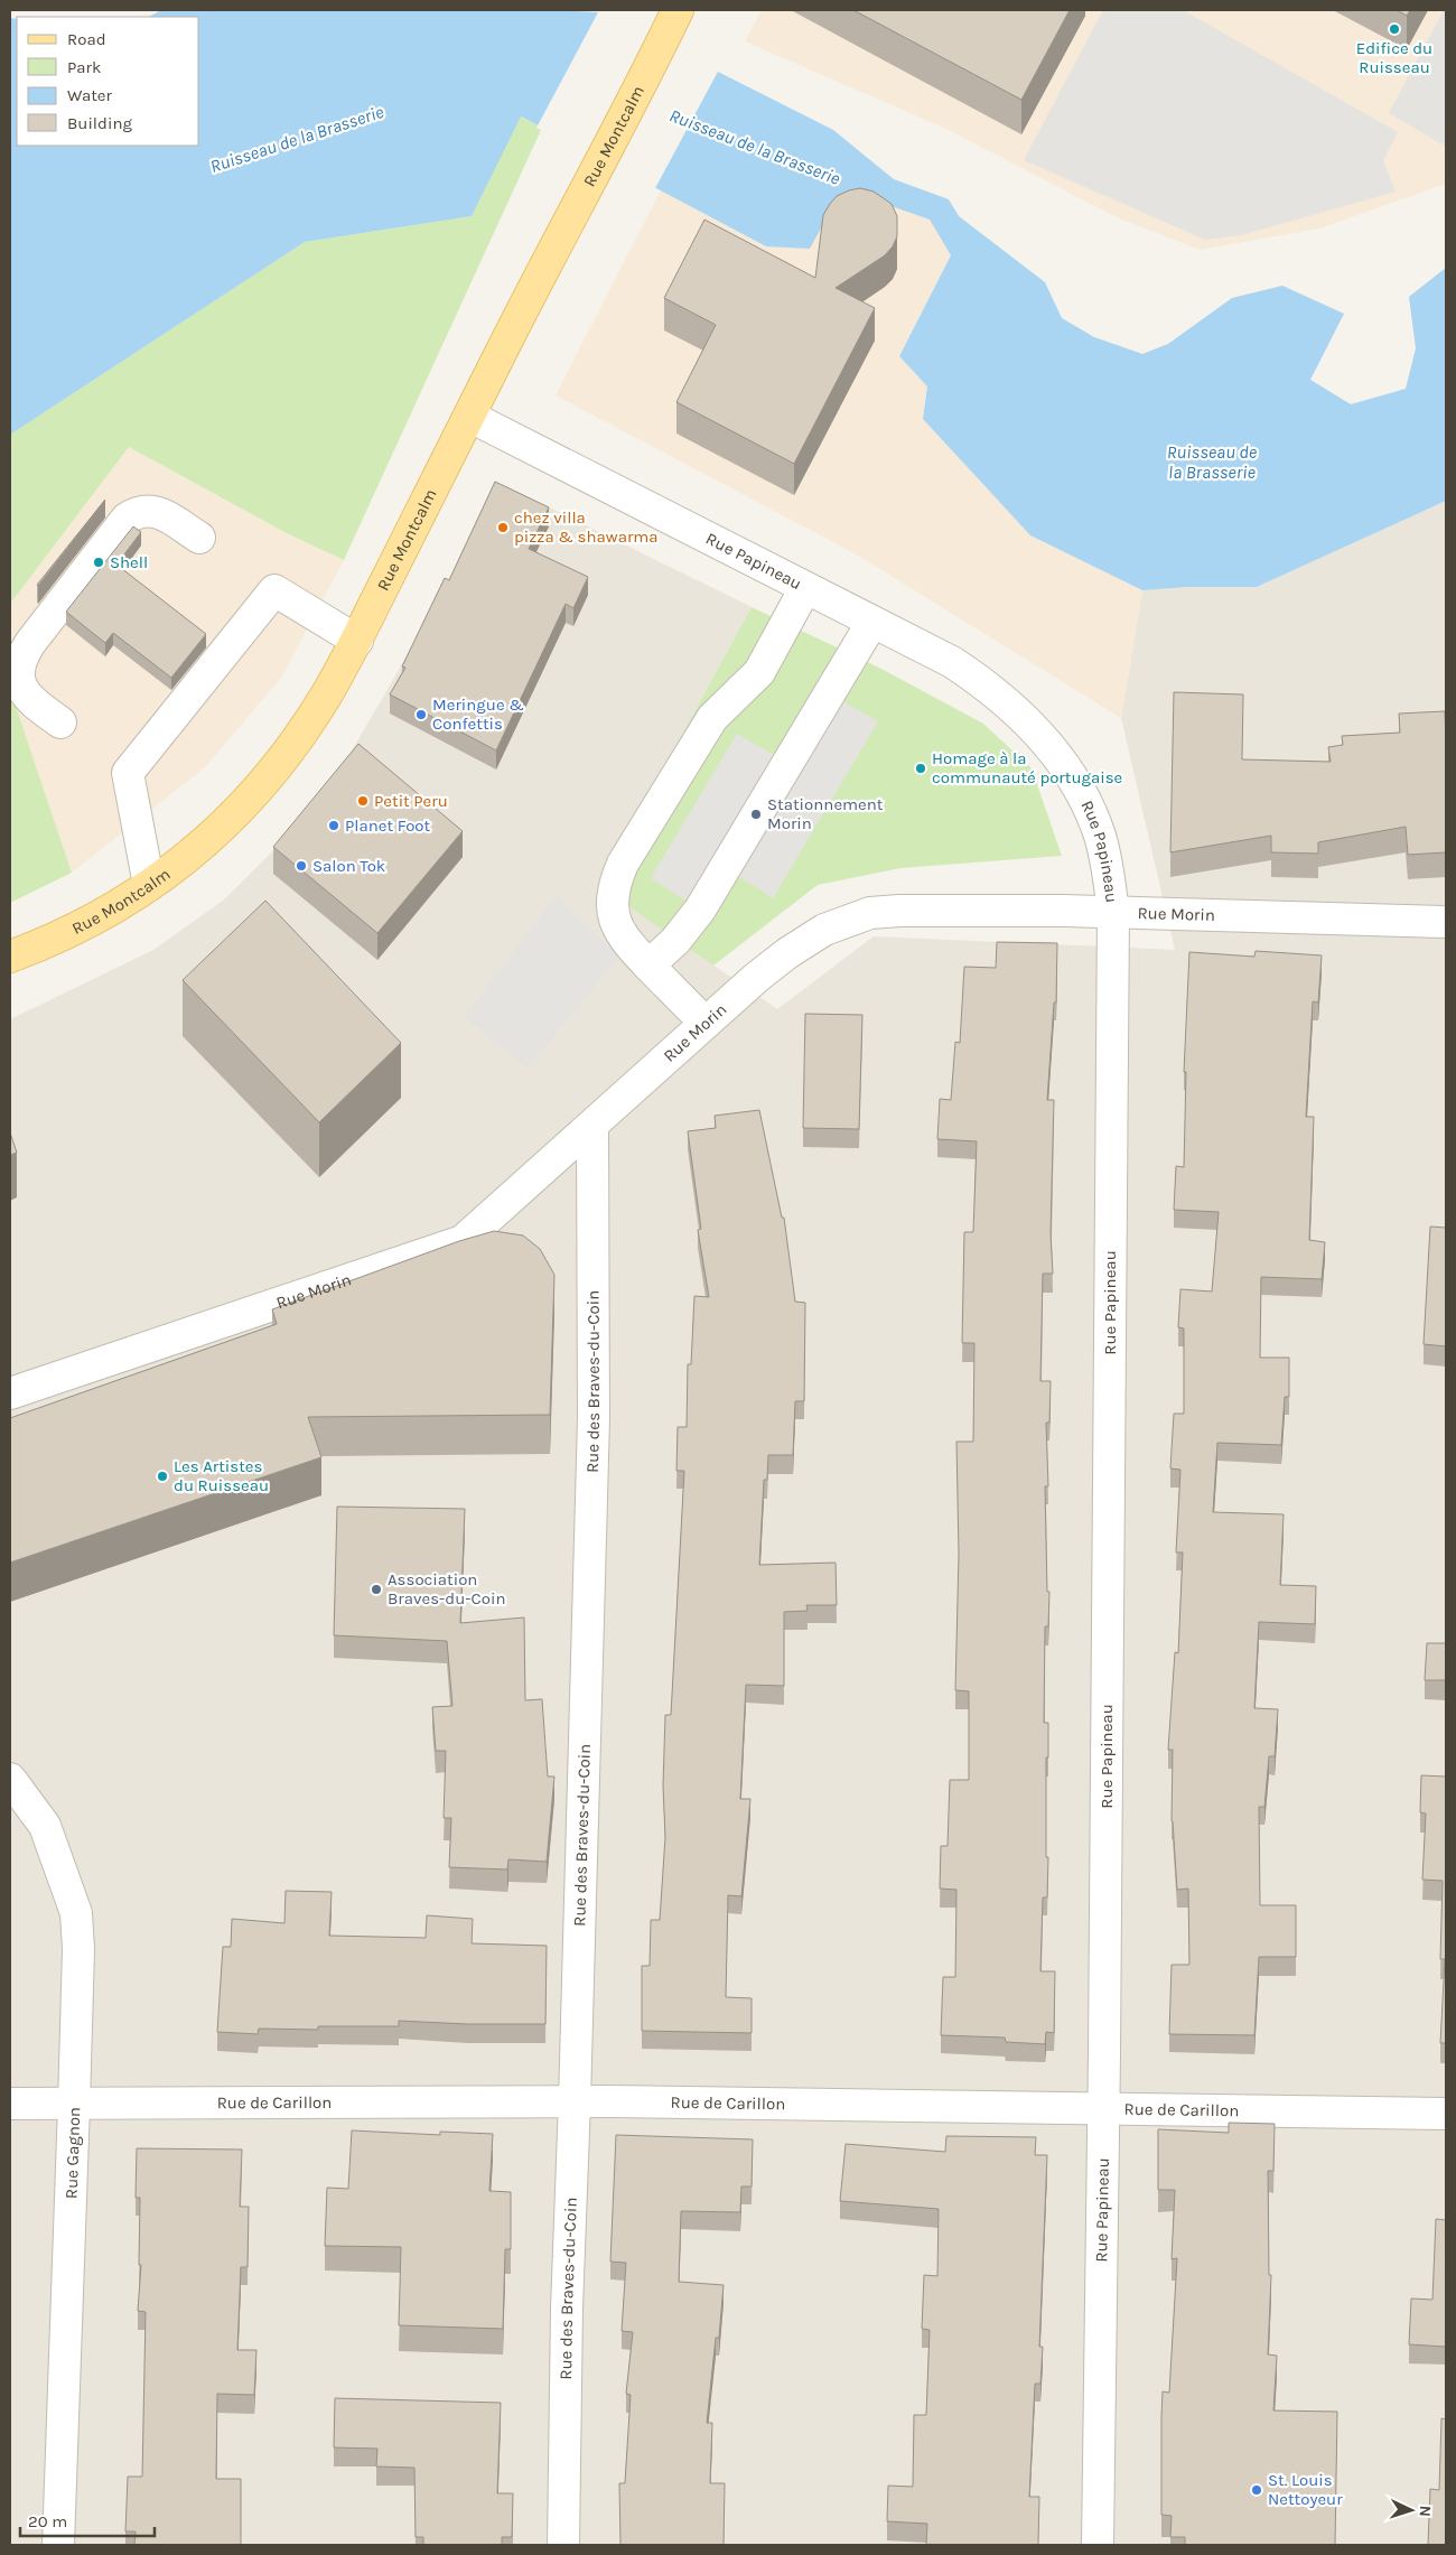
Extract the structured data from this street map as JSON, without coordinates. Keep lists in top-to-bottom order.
{
  "streets": {
    "main road": ["Rue Montcalm"],
    "street": [
      "Rue Papineau",
      "Rue Morin",
      "Rue des Braves-du-Coin",
      "Rue de Carillon",
      "Rue Gagnon"
    ]
  },
  "crossings": [
    ["Rue Montcalm", "Rue Papineau"],
    ["Rue Papineau", "Rue Morin"],
    ["Rue Papineau", "Rue de Carillon"],
    ["Rue Morin", "Rue des Braves-du-Coin"],
    ["Rue des Braves-du-Coin", "Rue de Carillon"],
    ["Rue de Carillon", "Rue Gagnon"]
  ],
  "water": ["Ruisseau de la Brasserie"],
  "places": [
    "Edifice du Ruisseau",
    "chez villa pizza & shawarma",
    "Shell",
    "Meringue & Confettis",
    "Homage à la communauté portugaise",
    "Petit Peru",
    "Stationnement Morin",
    "Planet Foot",
    "Salon Tok",
    "Les Artistes du Ruisseau",
    "Association Braves-du-Coin",
    "St. Louis Nettoyeur"
  ],
  "legend": [
    "Road",
    "Park",
    "Water",
    "Building"
  ],
  "scale_bar": "20 m",
  "north": "right"
}
